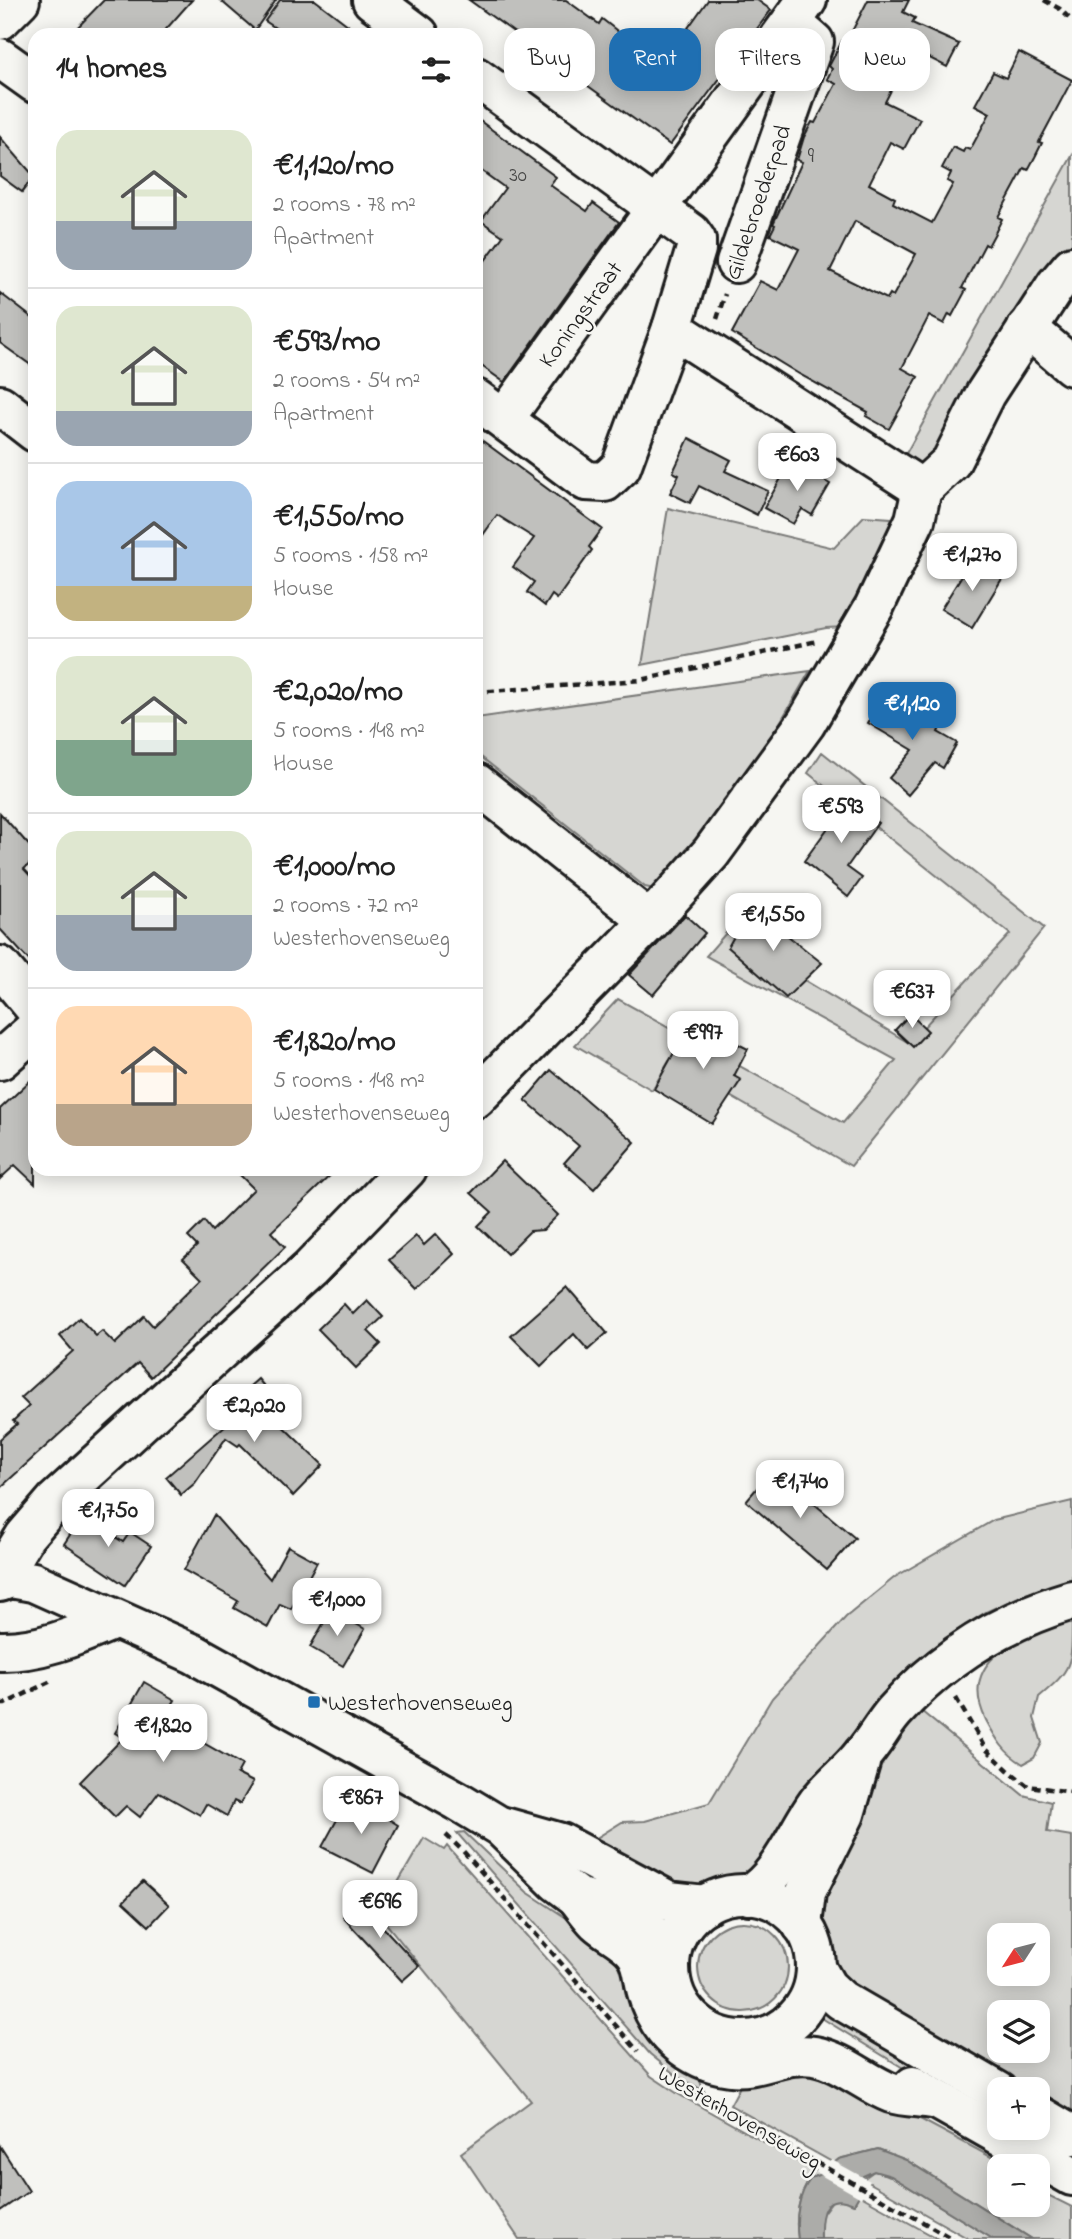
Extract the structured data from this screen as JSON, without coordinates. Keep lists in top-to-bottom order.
{
  "streets": {
    "street": ["Gildebroederpad", "Koningstraat"],
    "path": ["Westerhovenseweg"]
  },
  "crossings": [
    ["Gildebroederpad", "Koningstraat"]
  ],
  "places": {
    "transit": ["Westerhovenseweg"]
  },
  "house_numbers": ["9", "30"],
  "north": "bottom left",
  "page": {
    "chip": [
      "Buy",
      "Rent",
      "Filters",
      "New"
    ],
    "heading": "14 homes",
    "list": [
      {
        "name": "€1,120/mo",
        "note": "2 rooms · 78 m² · Apartment"
      },
      {
        "name": "€593/mo",
        "note": "2 rooms · 54 m² · Apartment"
      },
      {
        "name": "€1,550/mo",
        "note": "5 rooms · 158 m² · House"
      },
      {
        "name": "€2,020/mo",
        "note": "5 rooms · 148 m² · House"
      },
      {
        "name": "€1,000/mo",
        "note": "2 rooms · 72 m² · Westerhovenseweg"
      },
      {
        "name": "€1,820/mo",
        "note": "5 rooms · 148 m² · Westerhovenseweg"
      }
    ],
    "price": [
      "€603",
      "€1,270",
      "€1,120",
      "€593",
      "€1,550",
      "€637",
      "€997",
      "€2,020",
      "€1,740",
      "€1,750",
      "€1,000",
      "€1,820",
      "€867",
      "€696"
    ],
    "map_buttons": ["+", "−"]
  }
}
